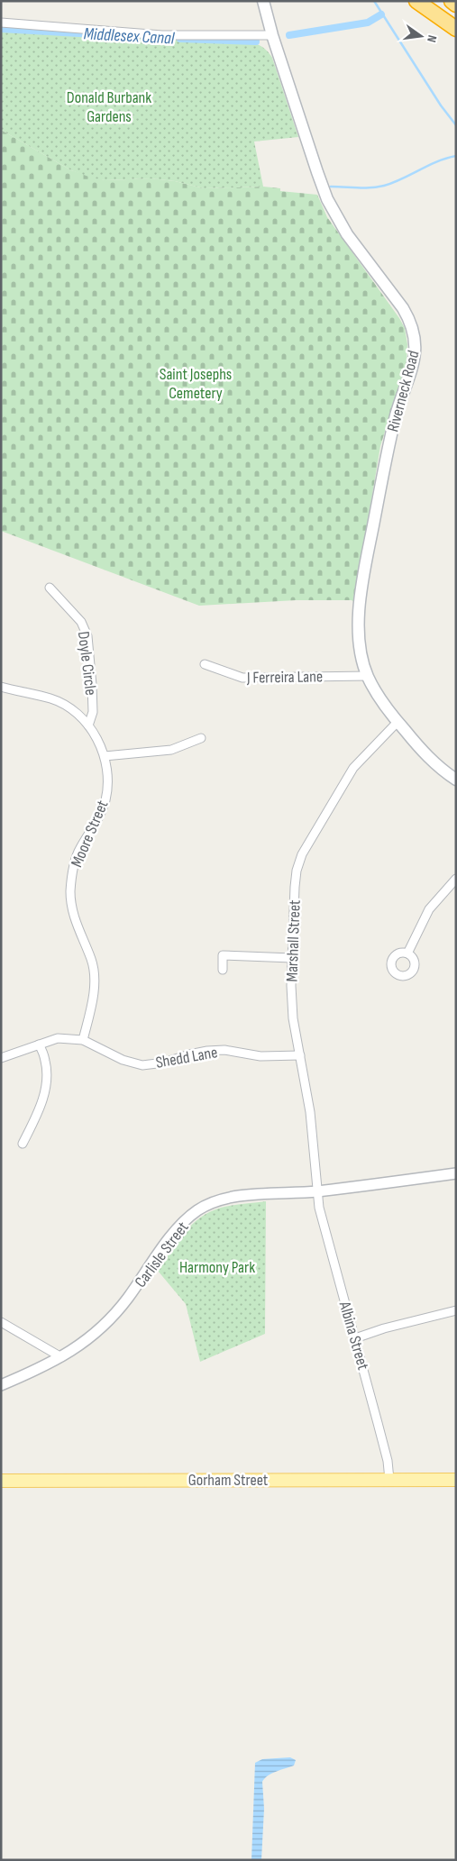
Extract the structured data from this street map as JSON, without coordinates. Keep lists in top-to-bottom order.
{
  "streets": {
    "main road": ["Riverneck Road", "Gorham Street"],
    "street": [
      "Doyle Circle",
      "J Ferreira Lane",
      "Moore Street",
      "Marshall Street",
      "Shedd Lane",
      "Carlisle Street",
      "Albina Street"
    ]
  },
  "crossings": [
    ["Riverneck Road", "J Ferreira Lane"],
    ["Riverneck Road", "Marshall Street"],
    ["Doyle Circle", "Moore Street"],
    ["Moore Street", "Shedd Lane"],
    ["Marshall Street", "Shedd Lane"],
    ["Marshall Street", "Carlisle Street"],
    ["Marshall Street", "Albina Street"],
    ["Carlisle Street", "Albina Street"],
    ["Albina Street", "Gorham Street"]
  ],
  "water": ["Middlesex Canal"],
  "parks": ["Donald Burbank Gardens", "Saint Josephs Cemetery", "Harmony Park"],
  "north": "right"
}
